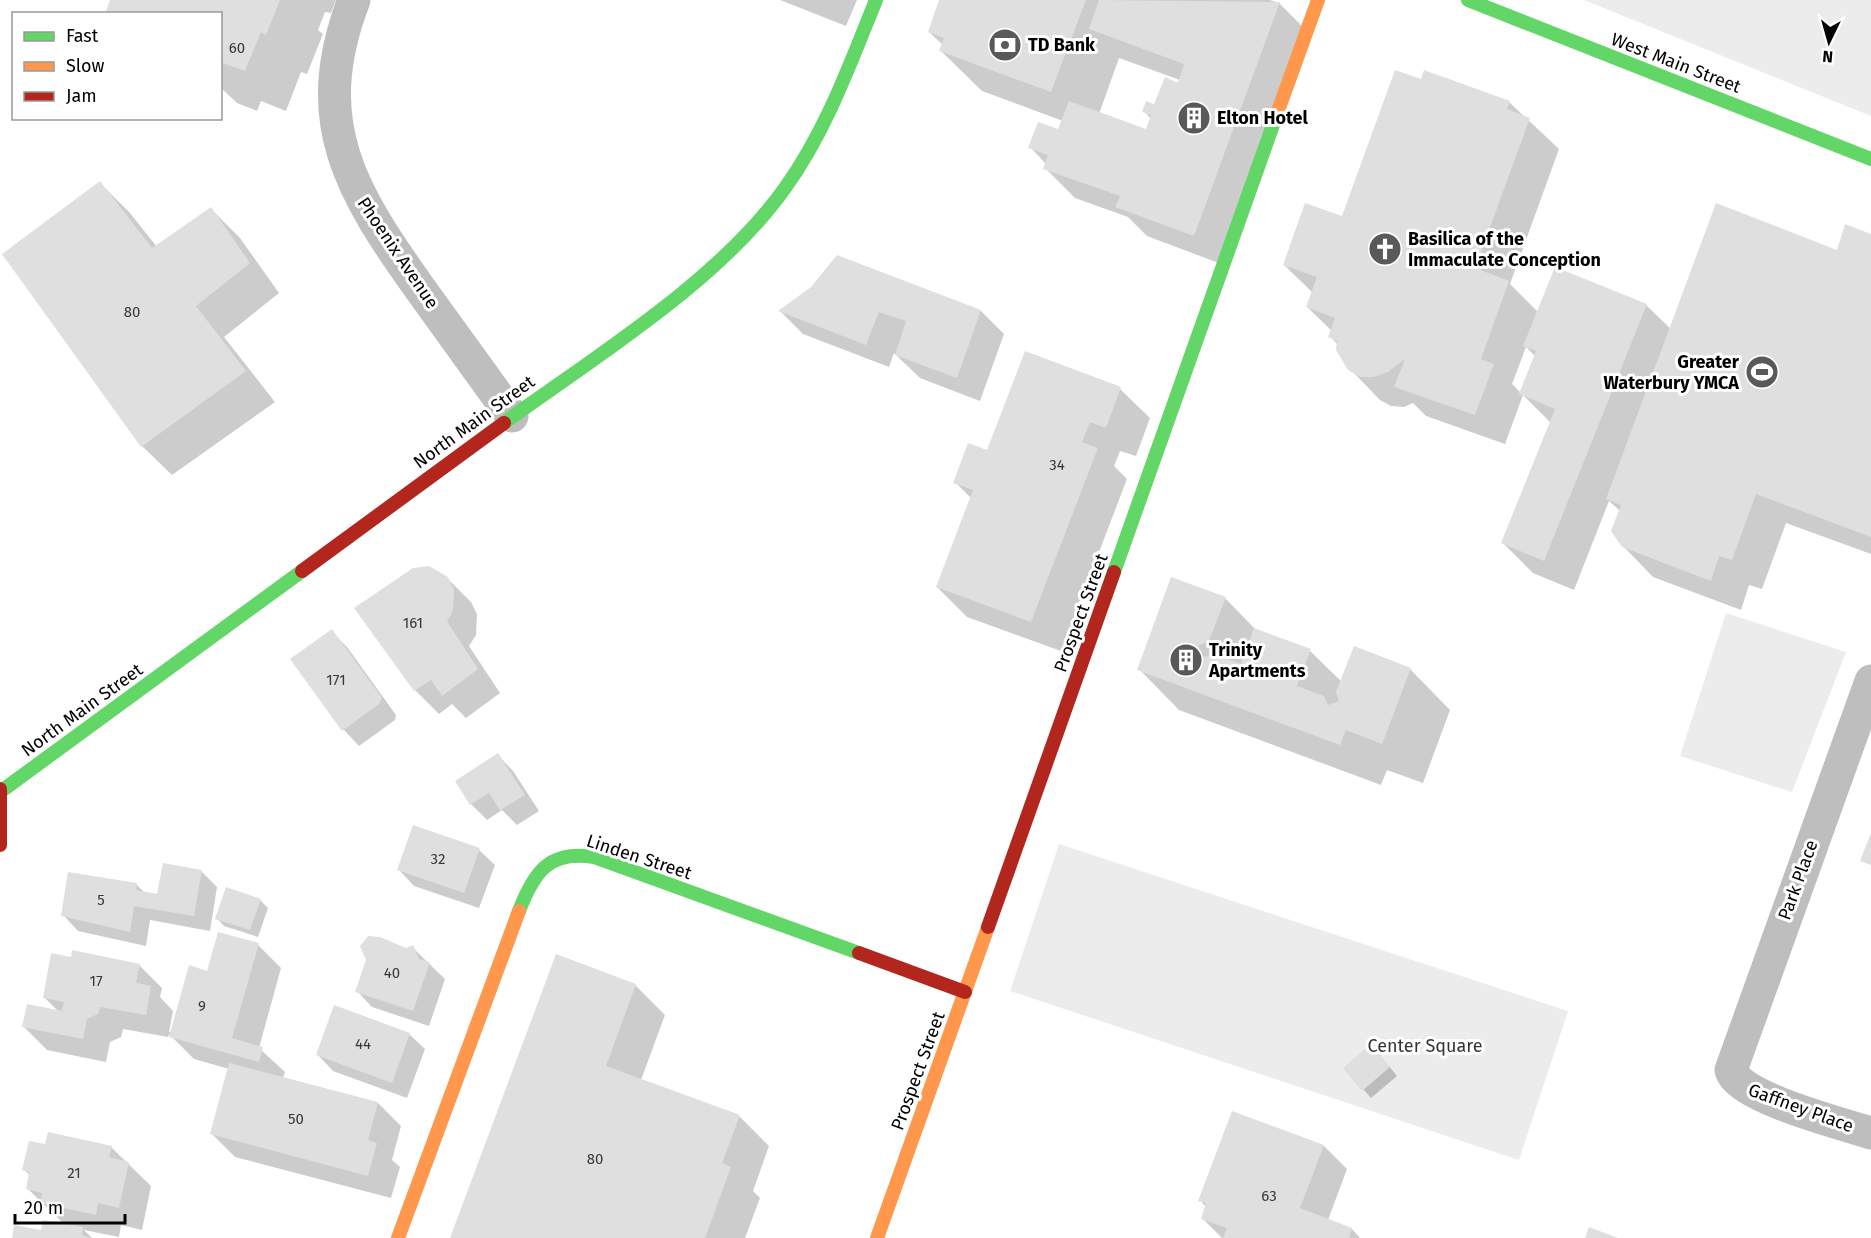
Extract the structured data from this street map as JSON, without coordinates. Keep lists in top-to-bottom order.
{
  "streets": {
    "street": [
      "West Main Street",
      "Phoenix Avenue",
      "North Main Street",
      "Prospect Street",
      "Linden Street",
      "Park Place",
      "Gaffney Place"
    ]
  },
  "crossings": [
    ["Phoenix Avenue", "North Main Street"],
    ["Prospect Street", "Linden Street"],
    ["Park Place", "Gaffney Place"]
  ],
  "parks": ["Center Square"],
  "places": {
    "bank": ["TD Bank"],
    "building": ["Elton Hotel", "Trinity Apartments"],
    "church": ["Basilica of the Immaculate Conception"],
    "sports": ["Greater Waterbury YMCA"]
  },
  "house_numbers": [
    "60",
    "80",
    "34",
    "161",
    "171",
    "32",
    "5",
    "40",
    "17",
    "9",
    "44",
    "50",
    "80",
    "21",
    "63"
  ],
  "legend": ["Fast", "Slow", "Jam"],
  "scale_bar": "20 m",
  "north": "bottom"
}
